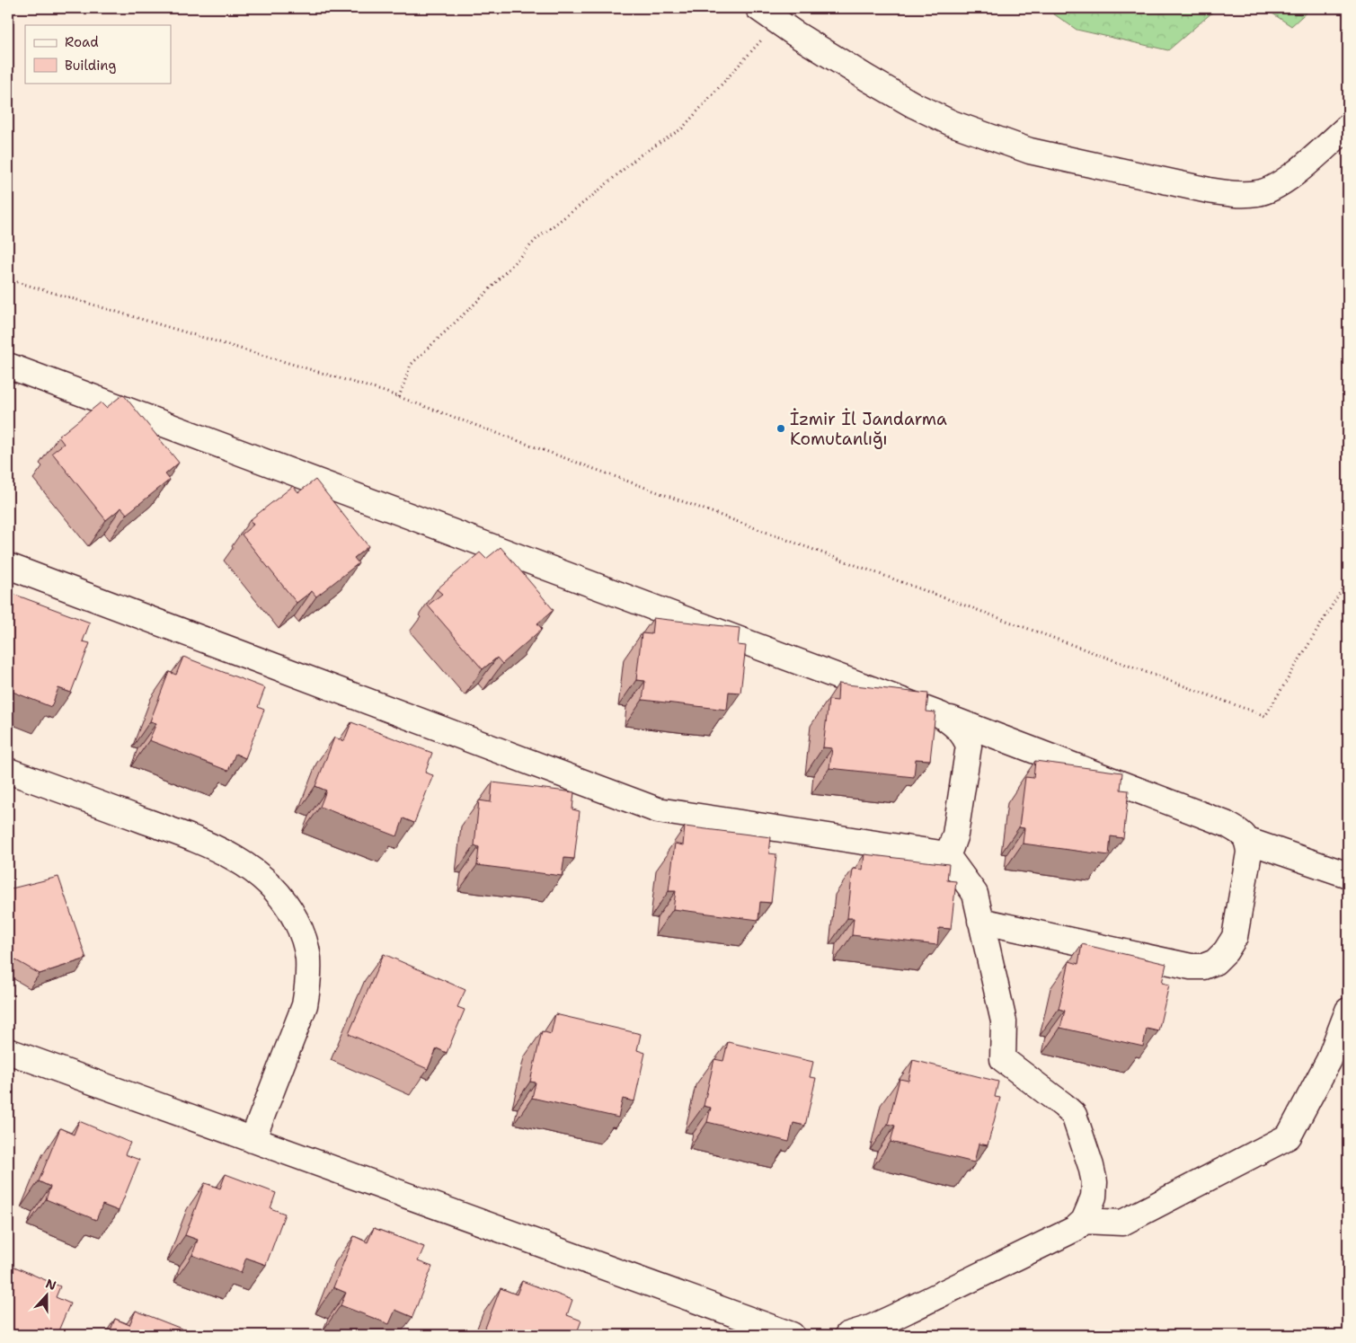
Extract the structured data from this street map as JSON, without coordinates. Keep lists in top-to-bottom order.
{
  "places": ["İzmir İl Jandarma Komutanlığı"],
  "legend": ["Road", "Building"],
  "north": "top"
}
